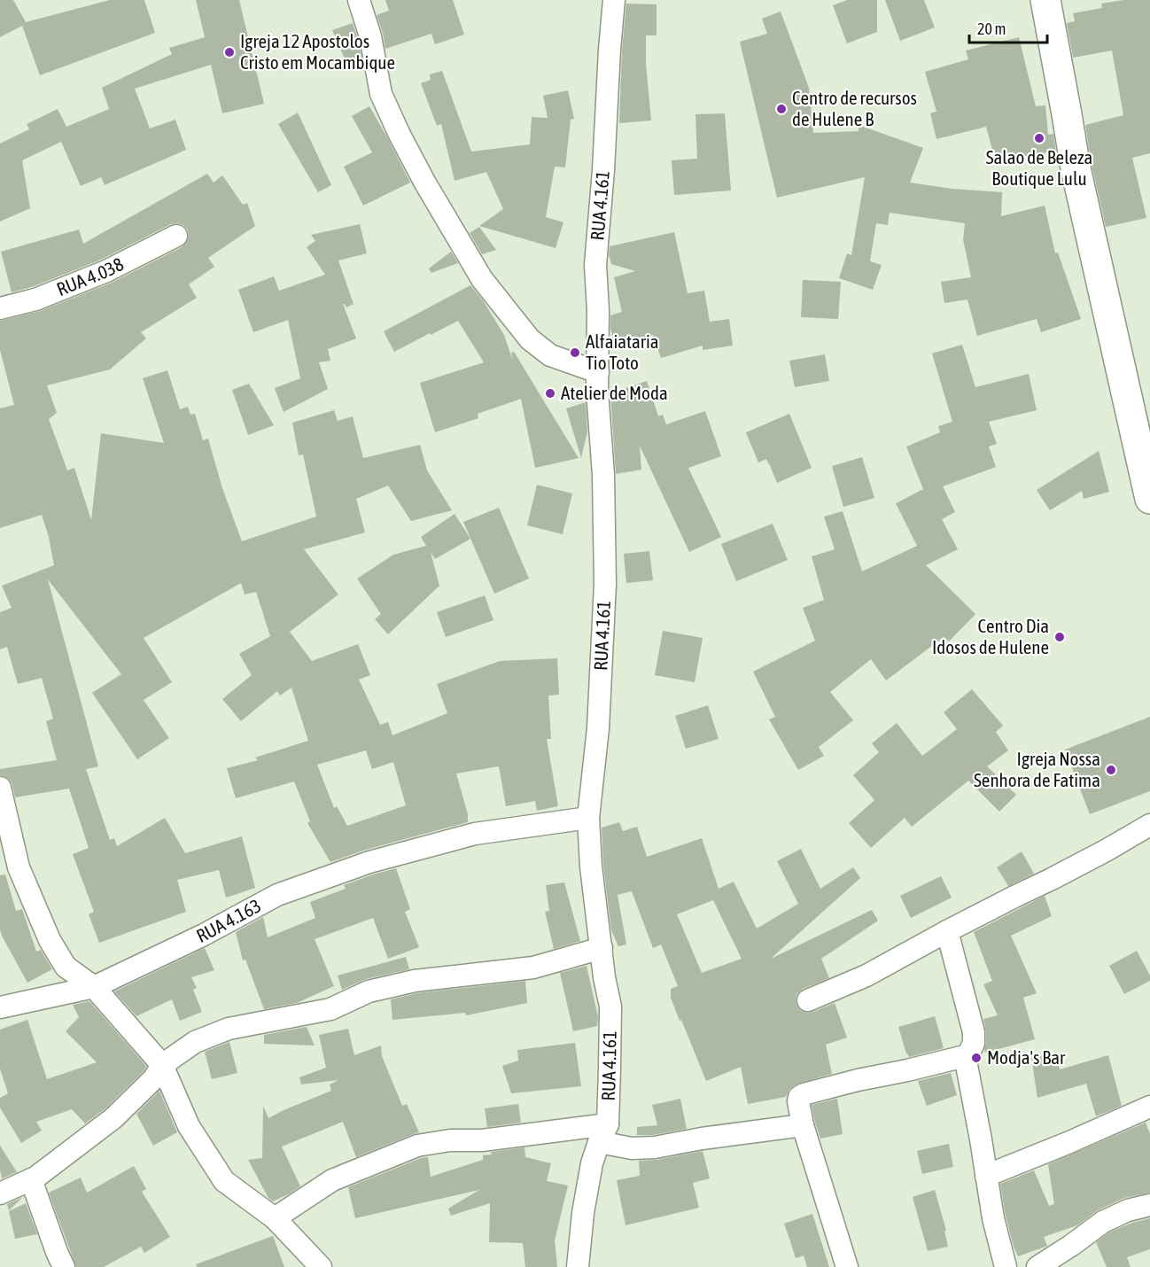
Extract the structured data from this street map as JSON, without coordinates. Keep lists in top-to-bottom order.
{
  "streets": {
    "street": ["RUA 4.161", "RUA 4.038", "RUA 4.163"]
  },
  "crossings": [
    ["RUA 4.161", "RUA 4.163"]
  ],
  "places": [
    "Igreja 12 Apostolos Cristo em Mocambique",
    "Centro de recursos de Hulene B",
    "Salao de Beleza Boutique Lulu",
    "Alfaiataria Tio Toto",
    "Atelier de Moda",
    "Centro Dia Idosos de Hulene",
    "Igreja Nossa Senhora de Fatima",
    "Modja's Bar"
  ],
  "scale_bar": "20 m"
}
